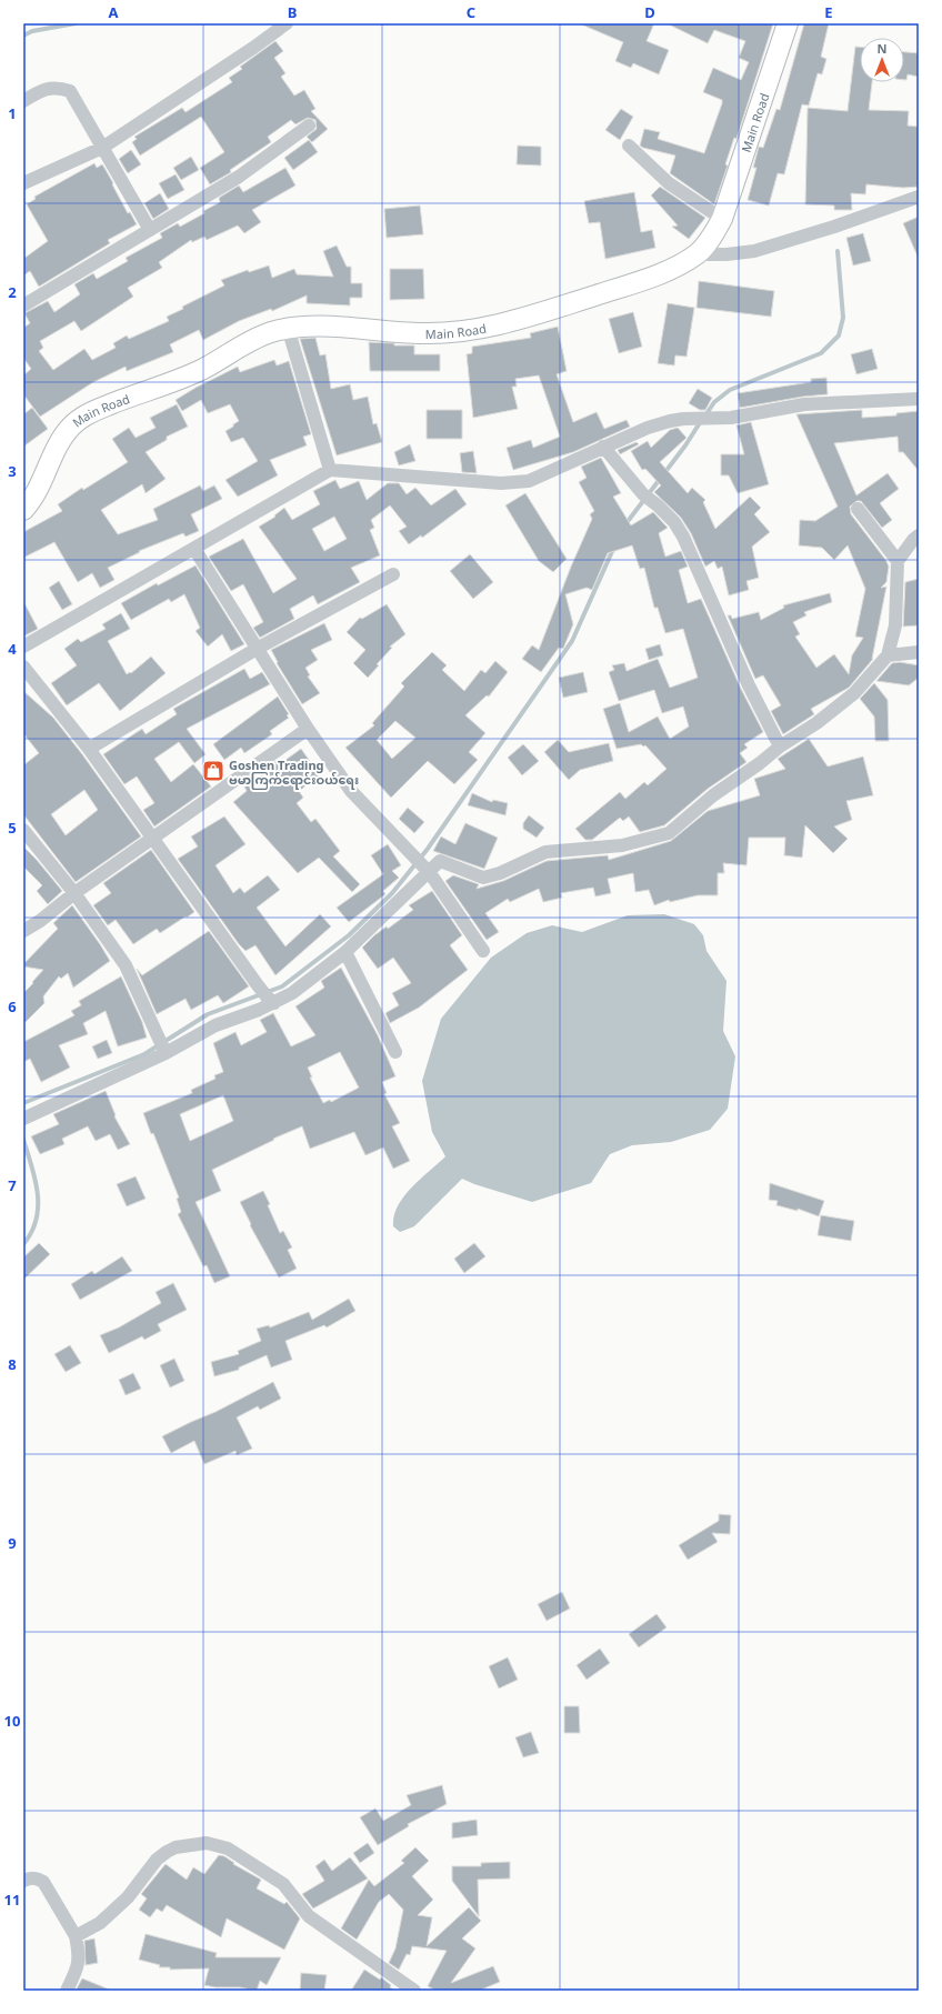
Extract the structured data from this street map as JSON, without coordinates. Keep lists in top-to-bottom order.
{
  "streets": {
    "main road": ["Main Road"]
  },
  "places": {
    "shop": ["Goshen Trading ဗမာကြက်ရောင်းဝယ်ရေး"]
  },
  "north": "top",
  "grid": {
    "columns": [
      "A",
      "B",
      "C",
      "D",
      "E"
    ],
    "rows": [
      "1",
      "2",
      "3",
      "4",
      "5",
      "6",
      "7",
      "8",
      "9",
      "10",
      "11"
    ]
  }
}
